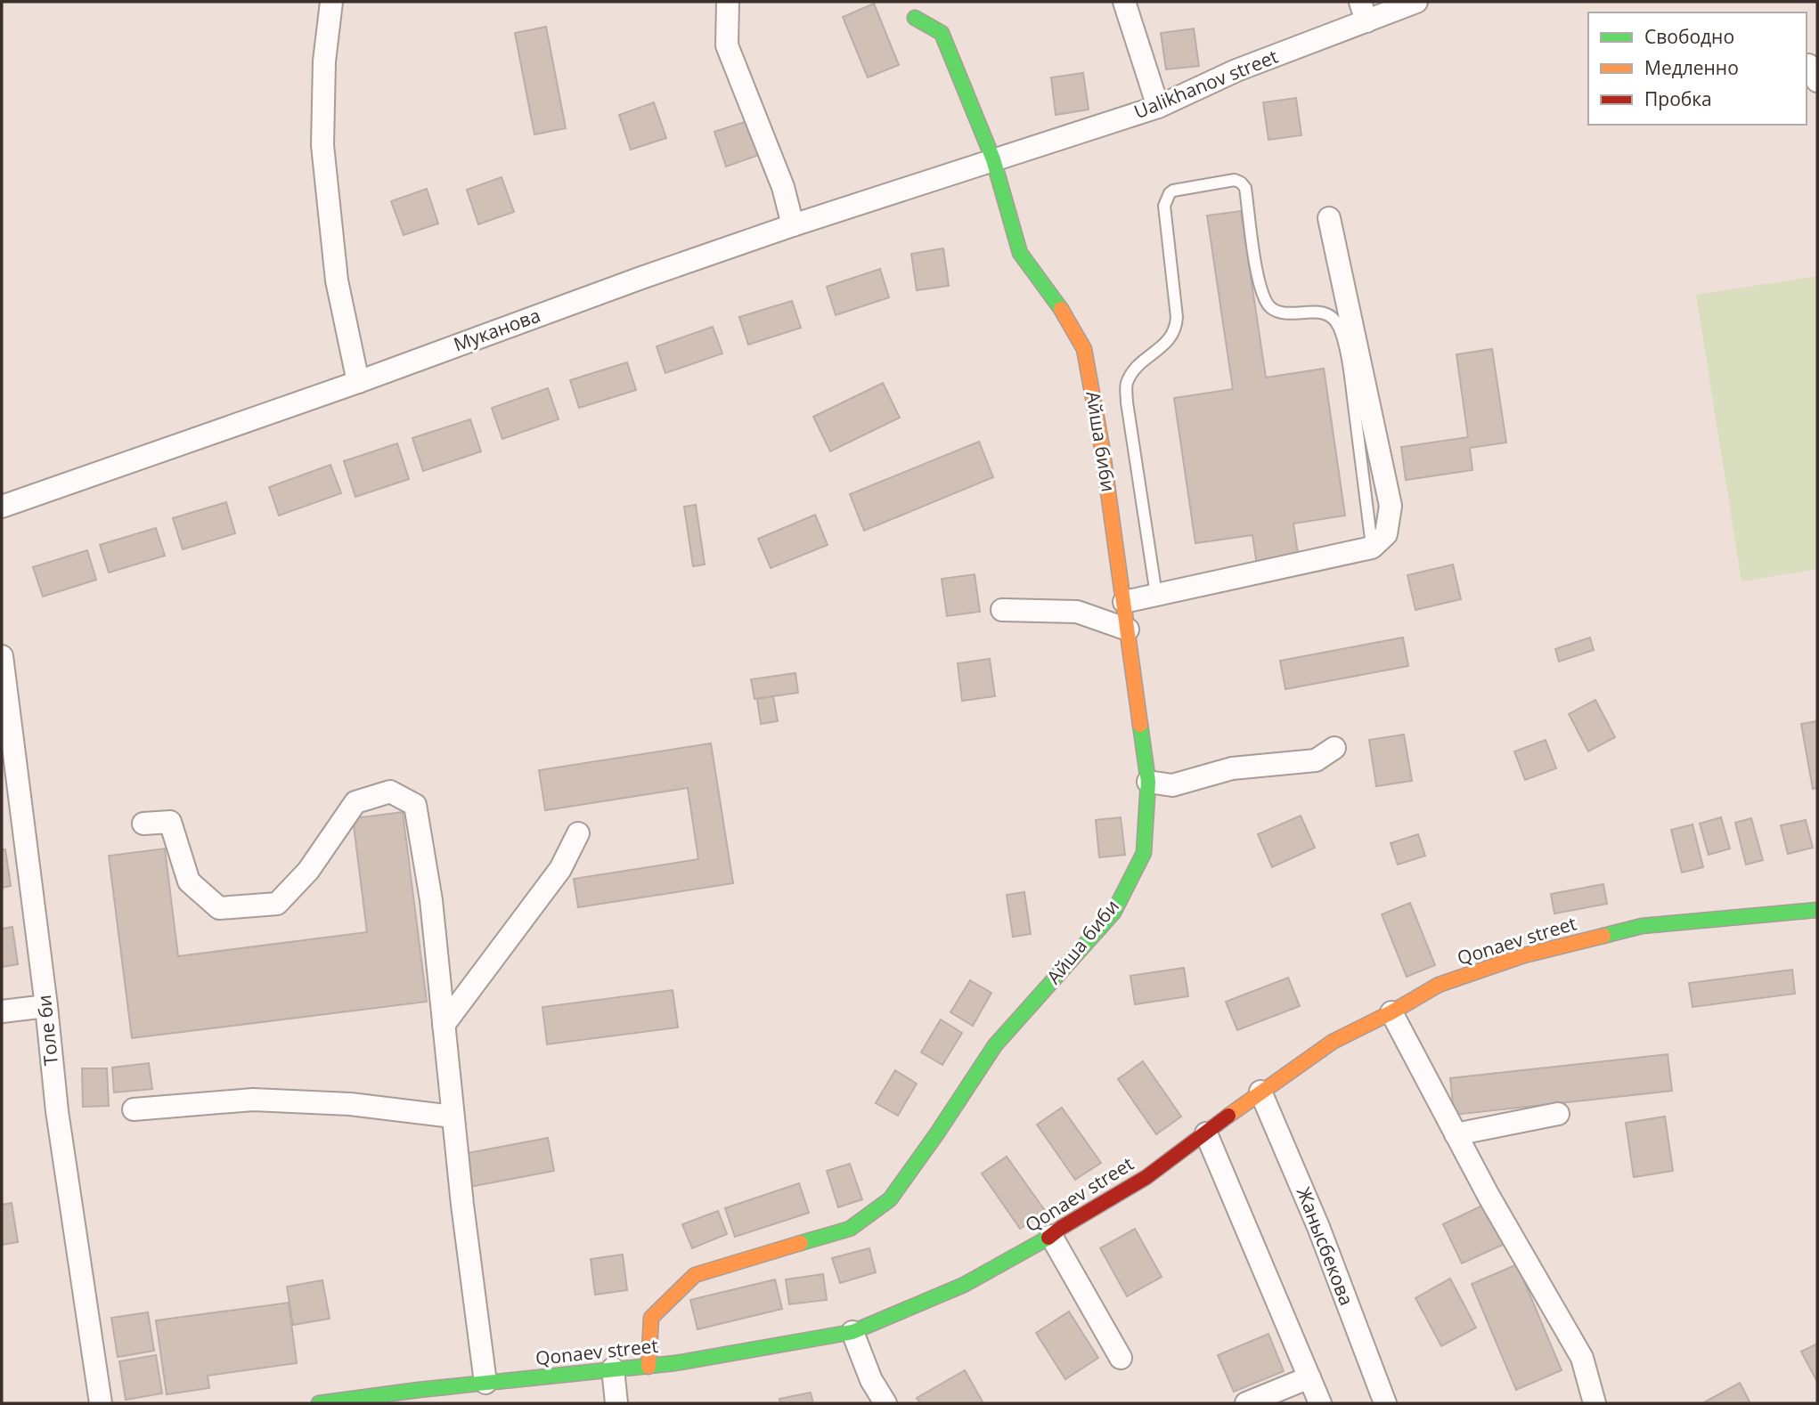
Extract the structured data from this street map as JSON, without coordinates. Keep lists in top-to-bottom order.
{
  "streets": {
    "street": [
      "Ualikhanov street",
      "Муканова",
      "Айша биби",
      "Qonaev street",
      "Толе би",
      "Жанысбекова"
    ]
  },
  "crossings": [
    ["Ualikhanov street", "Муканова"],
    ["Ualikhanov street", "Айша биби"],
    ["Муканова", "Айша биби"],
    ["Айша биби", "Qonaev street"],
    ["Qonaev street", "Жанысбекова"]
  ],
  "legend": ["Свободно", "Медленно", "Пробка"]
}
